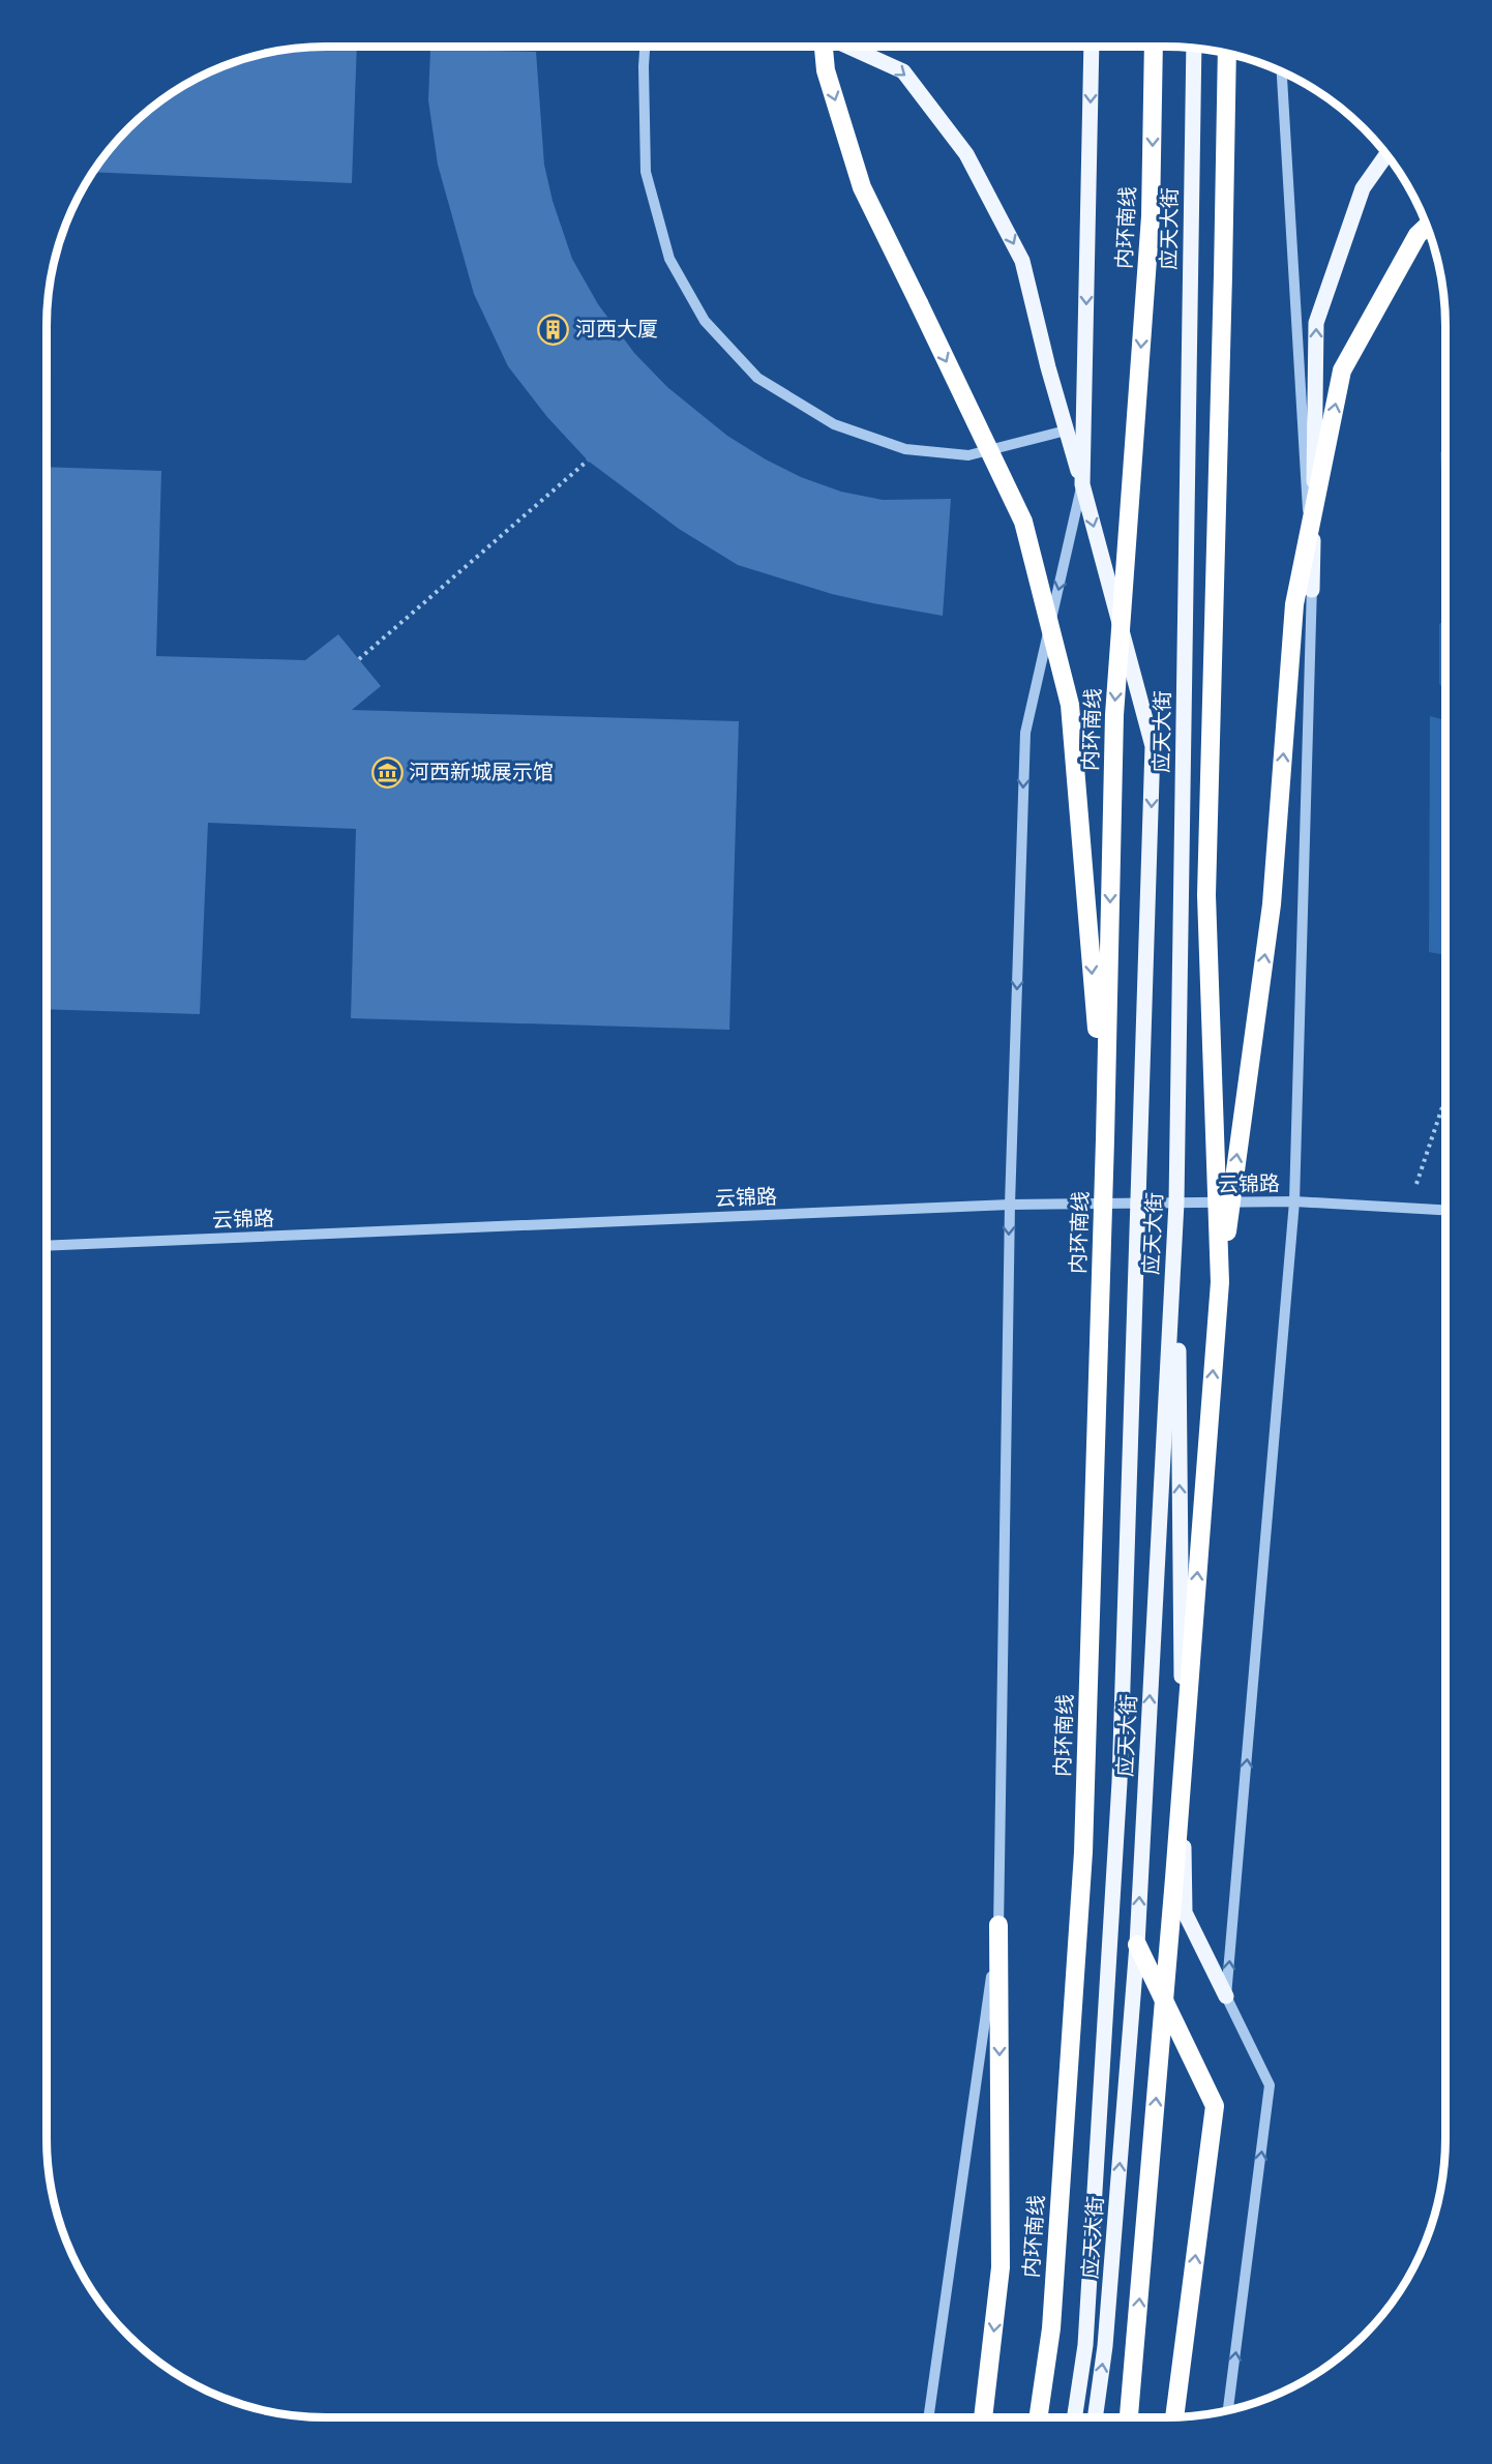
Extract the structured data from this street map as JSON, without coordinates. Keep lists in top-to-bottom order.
{
  "streets": {
    "highway": ["内环南线"],
    "main road": ["应天大街"],
    "street": ["云锦路"]
  },
  "crossings": [
    ["应天大街", "云锦路"]
  ],
  "places": {
    "building": ["河西大厦"],
    "museum": ["河西新城展示馆"]
  }
}
